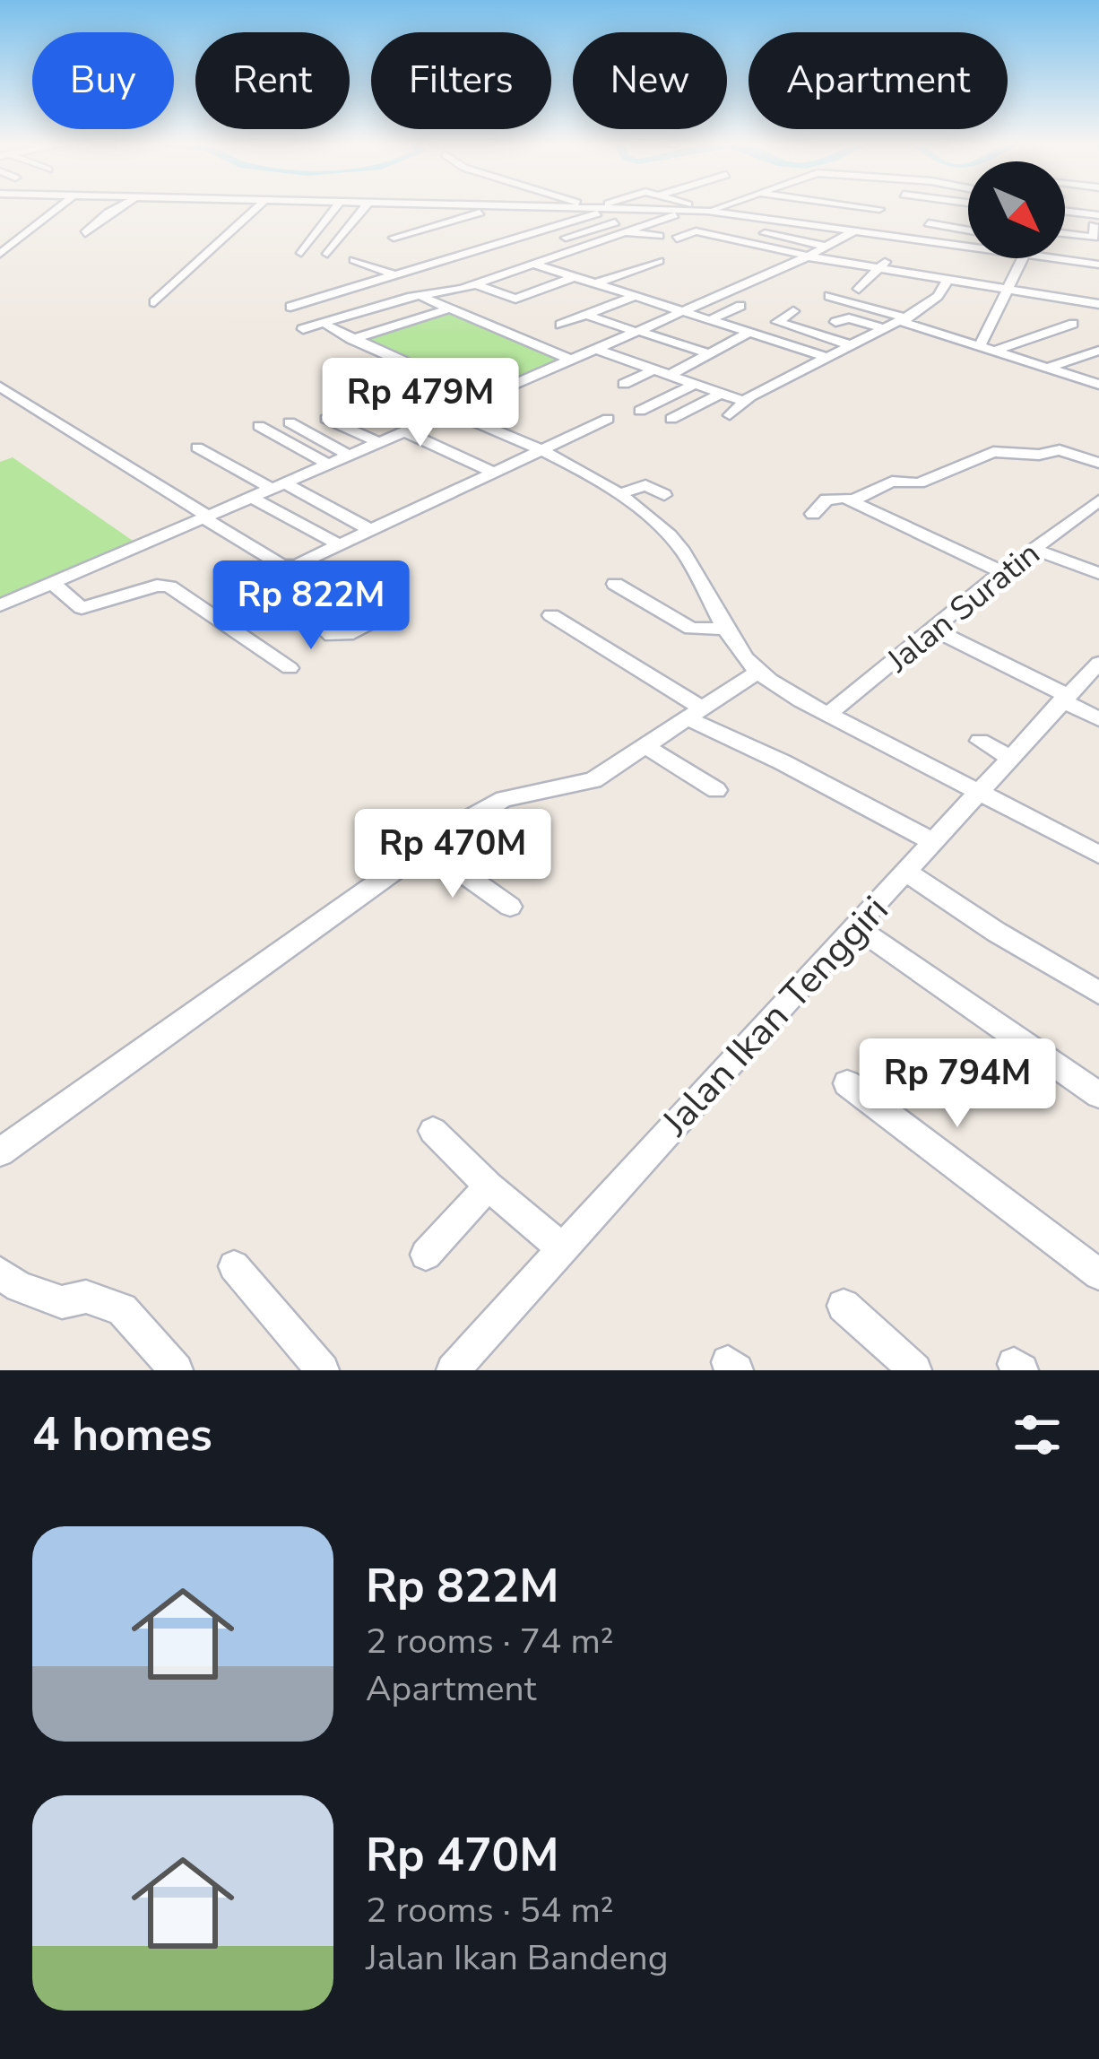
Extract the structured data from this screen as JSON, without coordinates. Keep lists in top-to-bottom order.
{
  "streets": {
    "street": ["Jalan Suratin", "Jalan Ikan Tenggiri"]
  },
  "north": "bottom right",
  "page": {
    "chip": [
      "Buy",
      "Rent",
      "Filters",
      "New",
      "Apartment"
    ],
    "price": [
      "Rp 479M",
      "Rp 822M",
      "Rp 470M",
      "Rp 794M"
    ],
    "heading": "4 homes",
    "list": [
      {
        "name": "Rp 822M",
        "note": "2 rooms · 74 m² · Apartment"
      },
      {
        "name": "Rp 470M",
        "note": "2 rooms · 54 m² · Jalan Ikan Bandeng"
      }
    ]
  }
}
